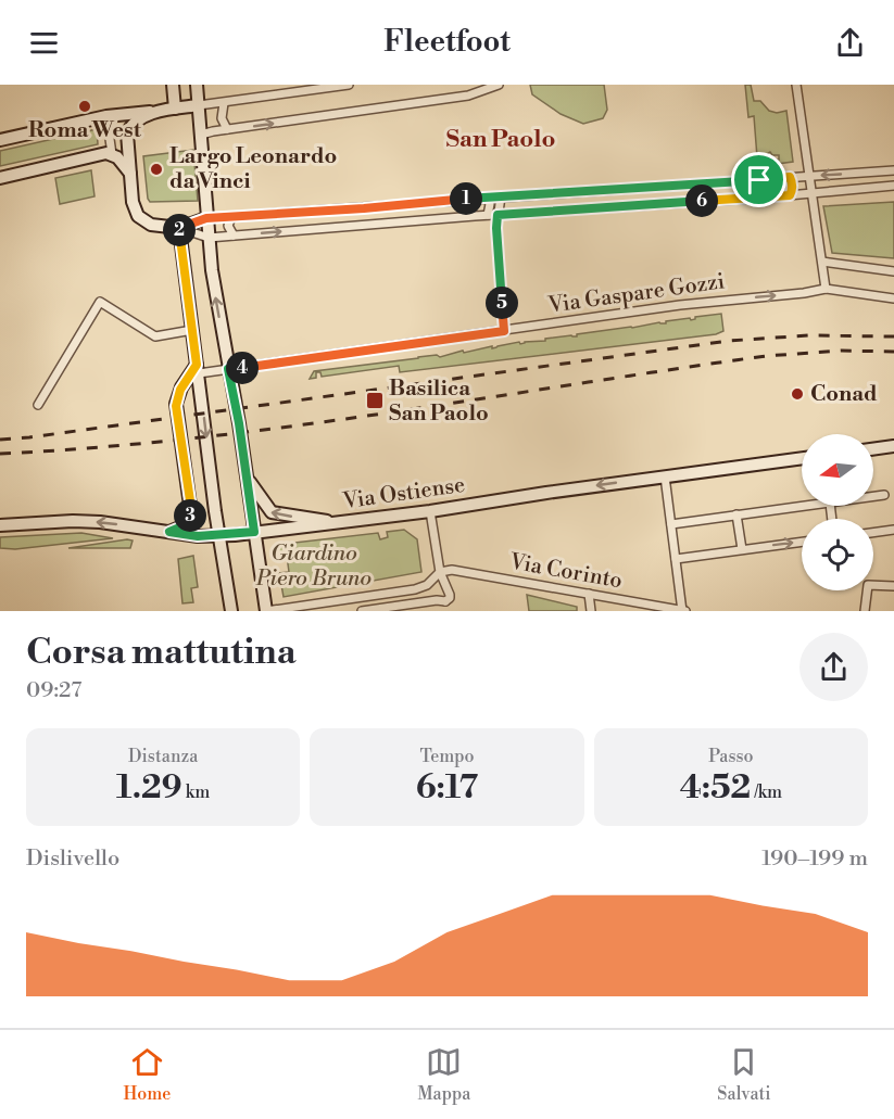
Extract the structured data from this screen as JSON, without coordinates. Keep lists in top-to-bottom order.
{
  "streets": {
    "street": ["Via Gaspare Gozzi", "Via Ostiense", "Via Corinto"]
  },
  "one_way": ["Via Gaspare Gozzi", "Via Ostiense"],
  "districts": ["San Paolo"],
  "parks": ["Giardino Piero Bruno"],
  "places": {
    "other": ["Roma West", "Largo Leonardo da Vinci", "Conad"],
    "transit": ["Basilica San Paolo"]
  },
  "north": "left",
  "page": {
    "header": "Fleetfoot",
    "pins": [
      "1",
      "6",
      "2",
      "5",
      "4",
      "3"
    ],
    "heading": ["Corsa mattutina", "09:27"],
    "stats": [
      ["Distanza", "1.29 km"],
      ["Tempo", "6:17"],
      ["Passo", "4:52 /km"]
    ],
    "chart": ["Dislivello", "190–199 m"],
    "tabs": ["Home", "Mappa", "Salvati"]
  }
}
